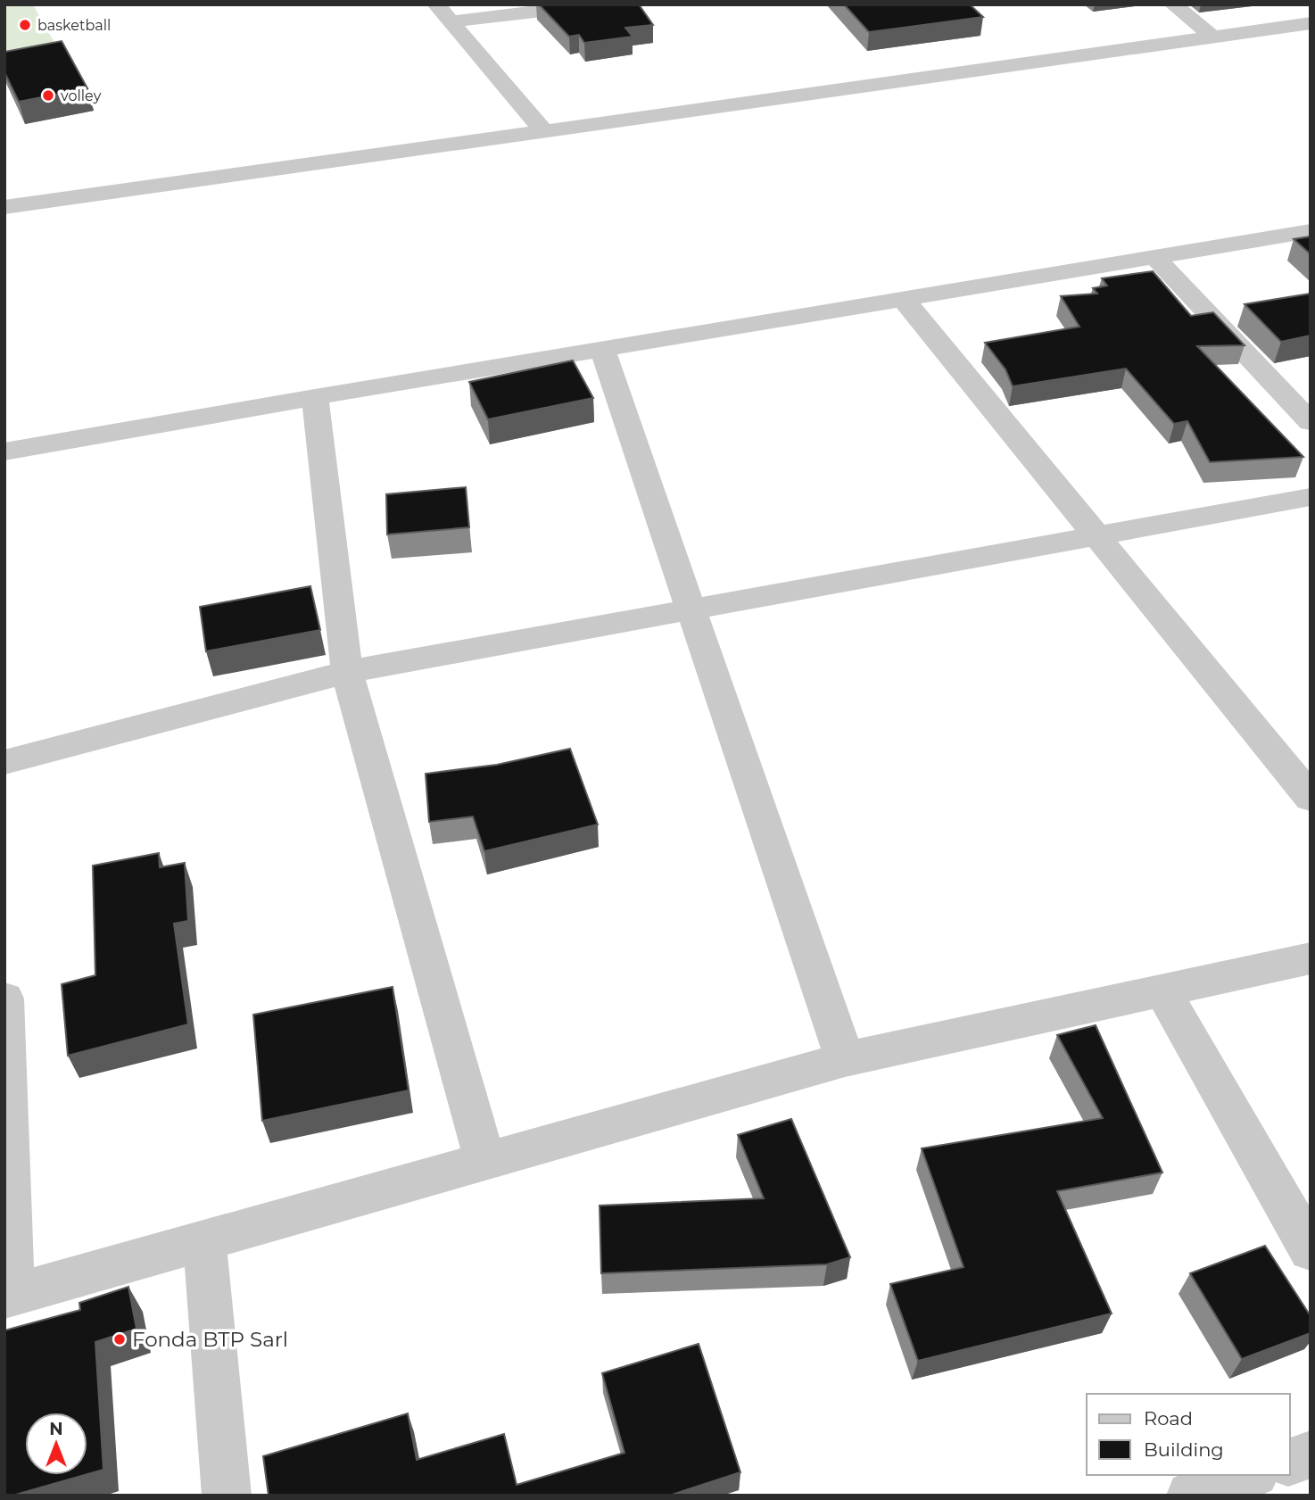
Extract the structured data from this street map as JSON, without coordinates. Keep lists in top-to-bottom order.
{
  "places": ["basketball", "volley", "Fonda BTP Sarl"],
  "legend": ["Road", "Building"],
  "north": "top"
}
